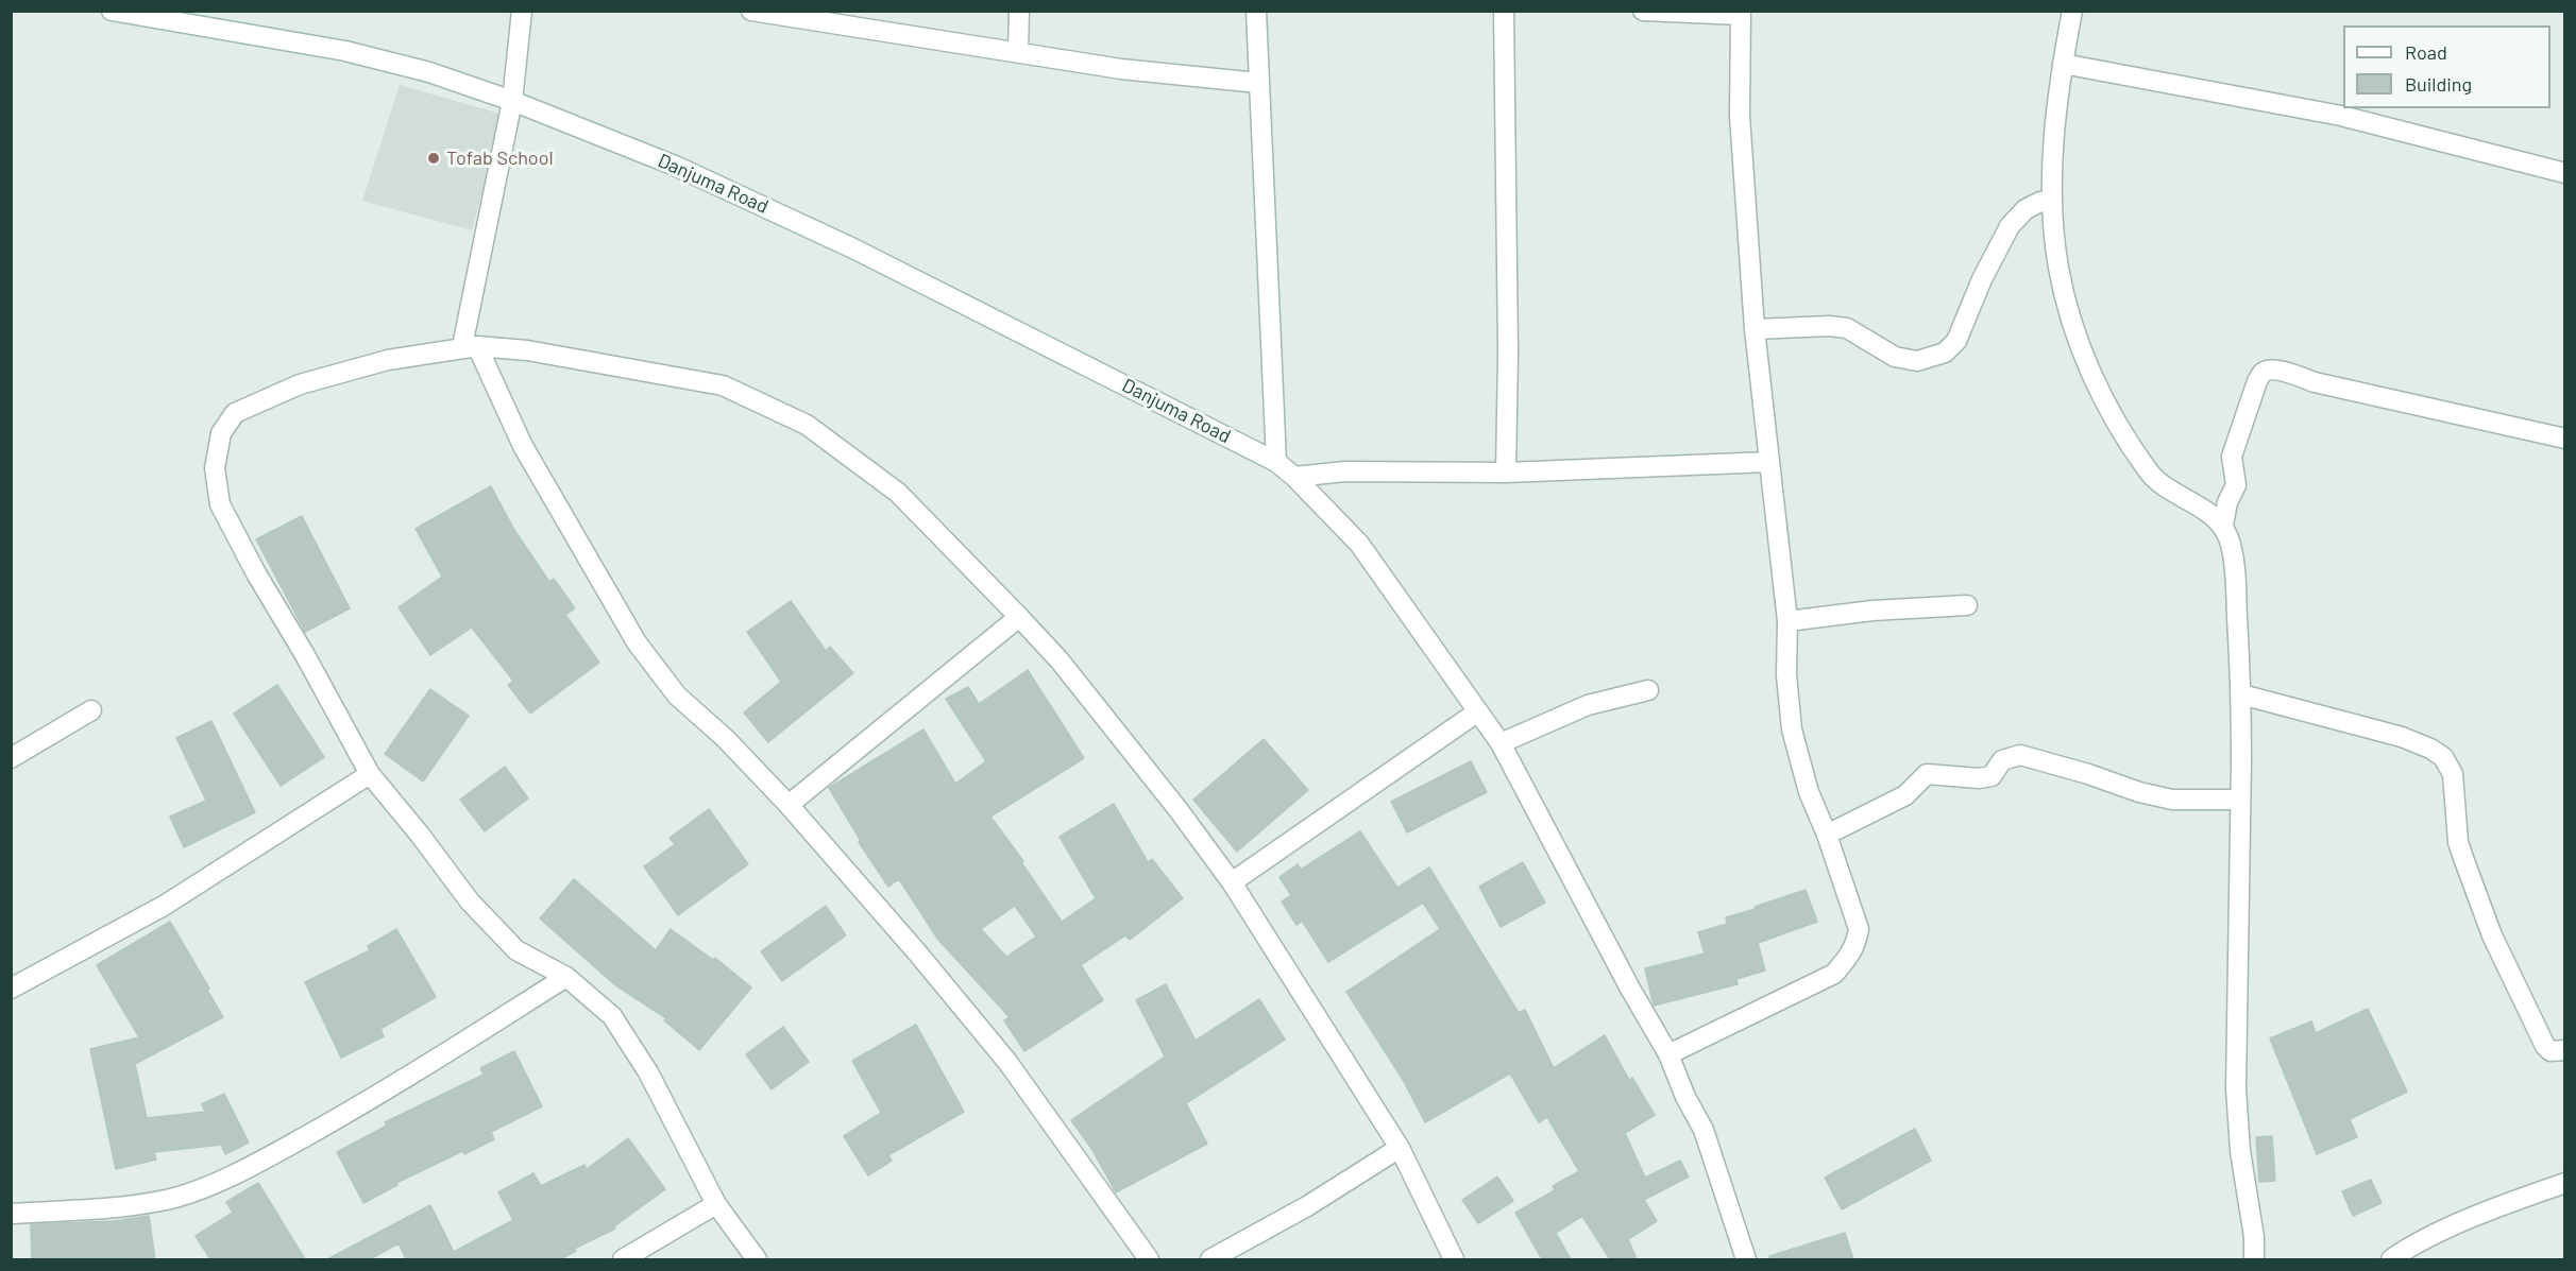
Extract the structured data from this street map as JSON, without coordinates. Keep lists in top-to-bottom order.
{
  "streets": {
    "street": ["Danjuma Road"]
  },
  "places": ["Tofab School"],
  "legend": ["Road", "Building"]
}
